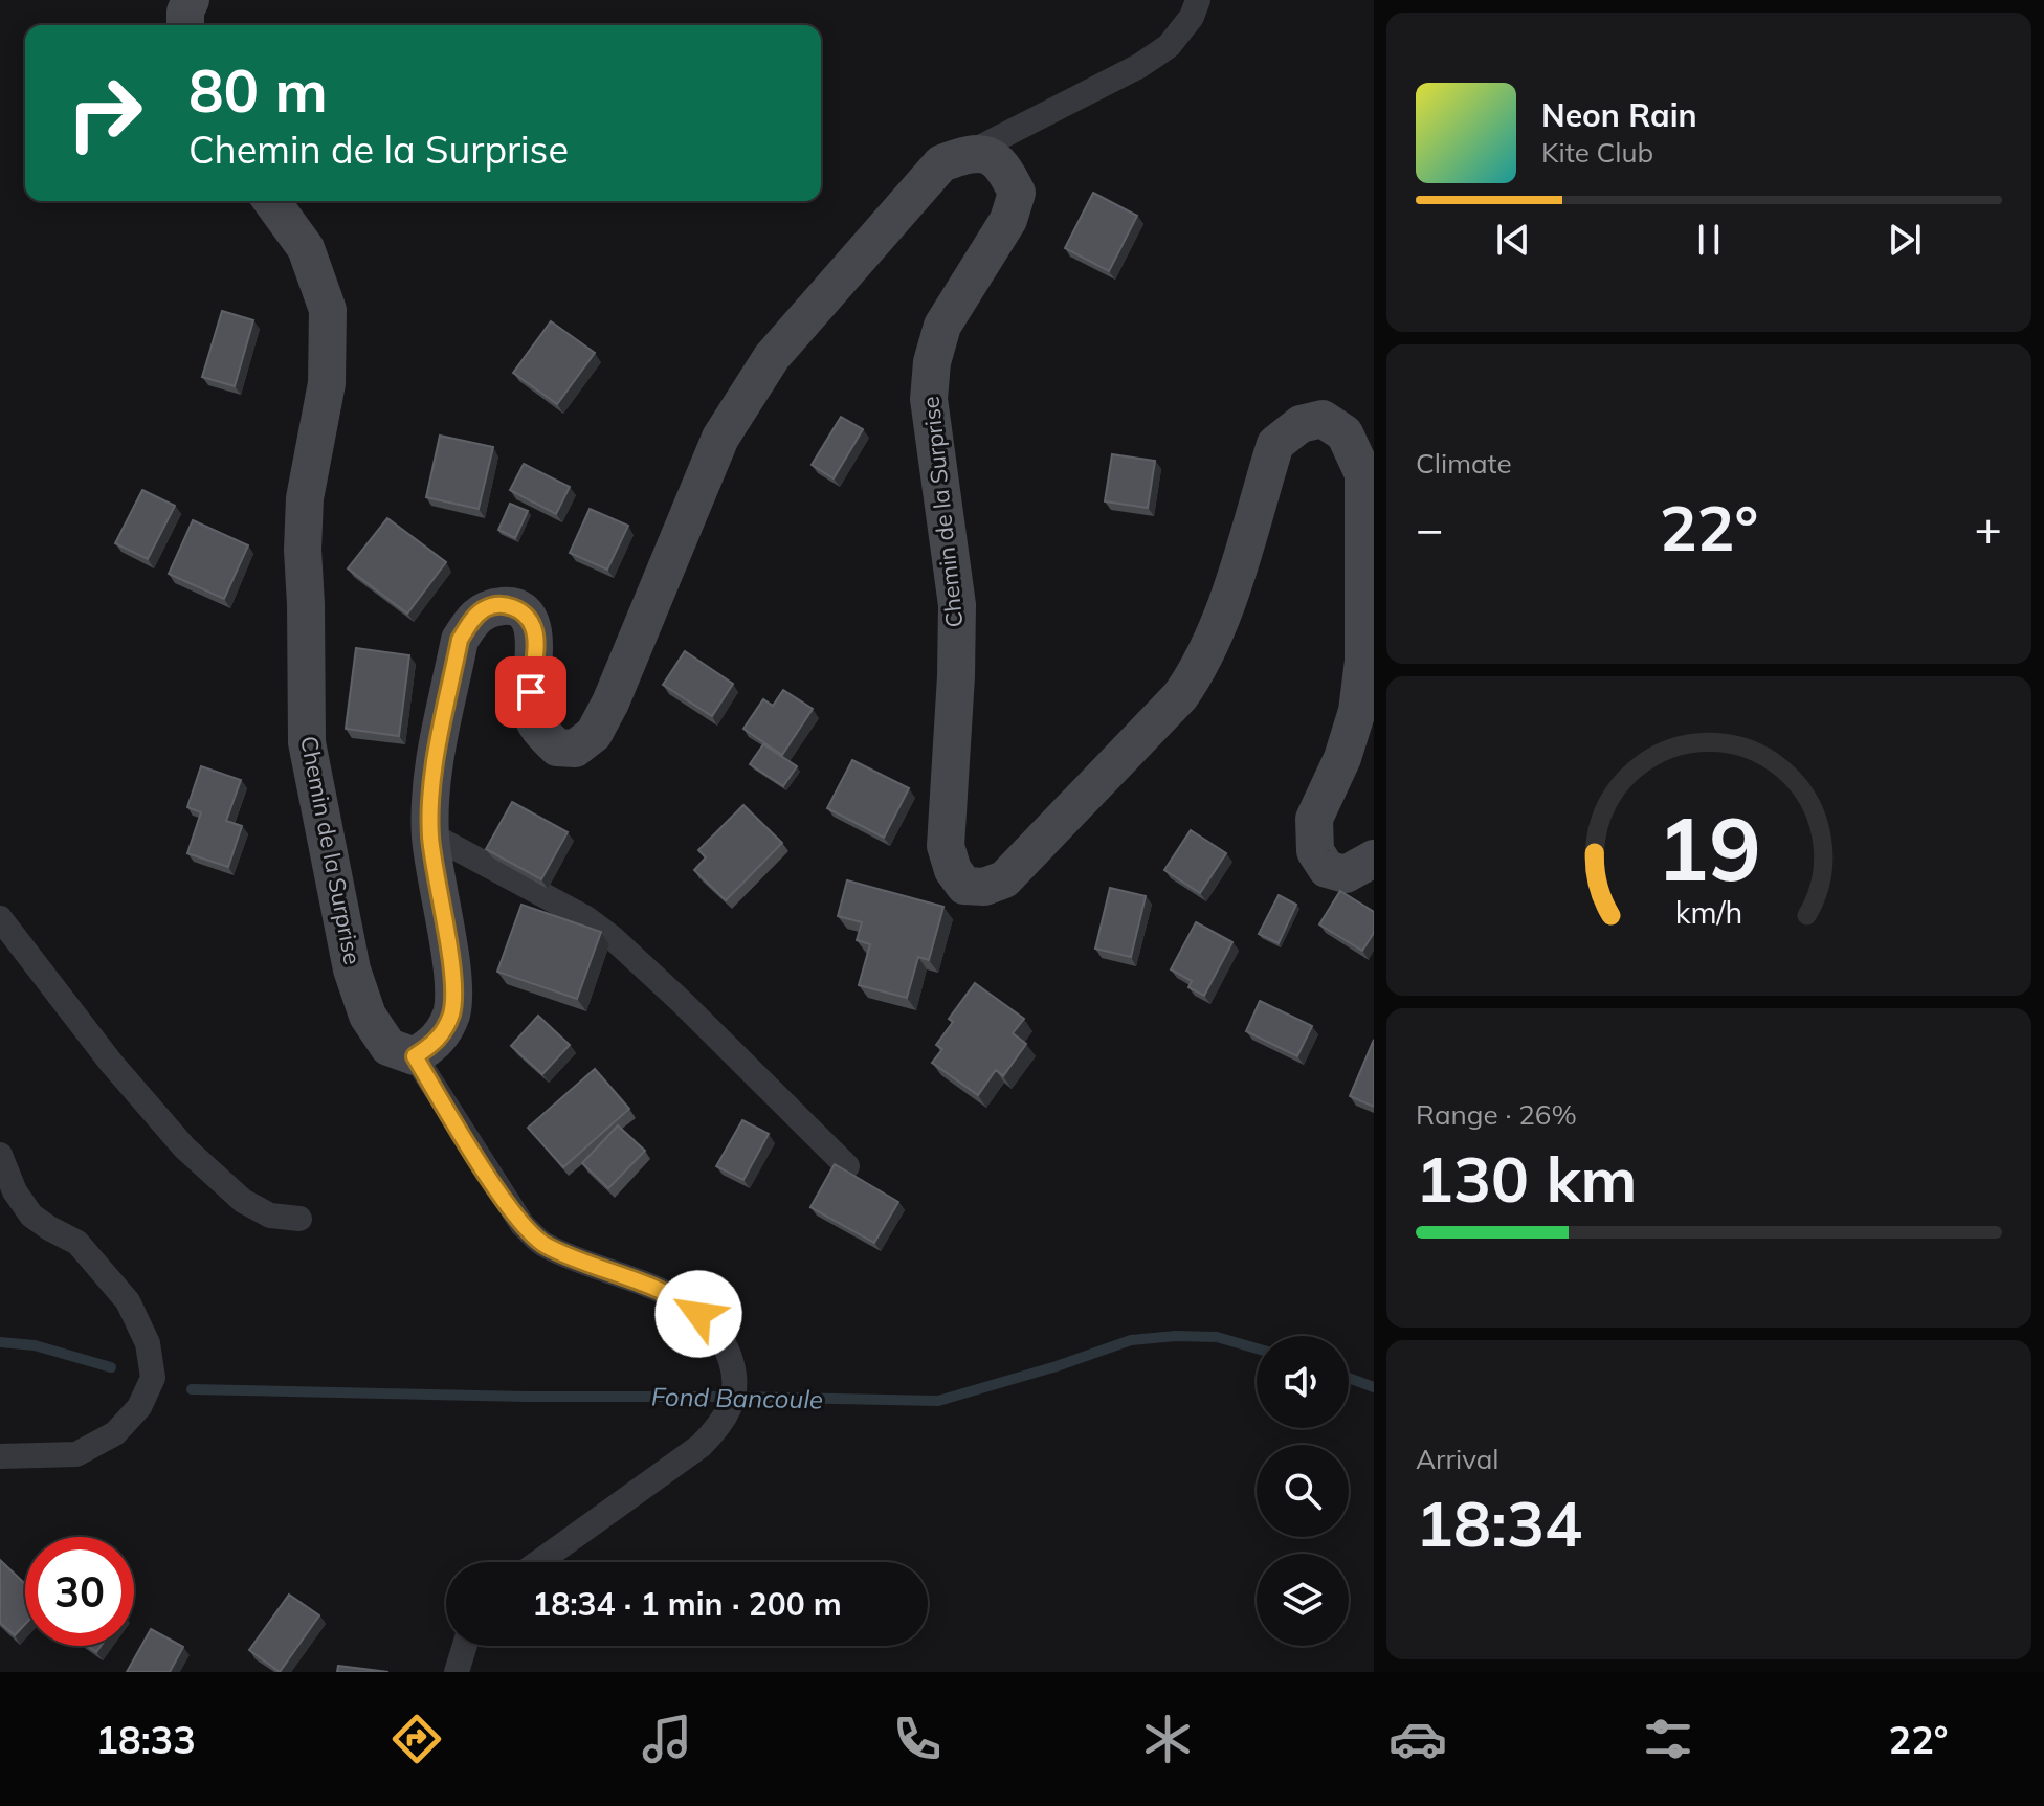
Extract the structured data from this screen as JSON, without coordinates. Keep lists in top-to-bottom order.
{
  "streets": {
    "main road": ["Chemin de la Surprise"]
  },
  "water": ["Fond Bancoule"],
  "page": {
    "turn": ["80 m", "Chemin de la Surprise"],
    "song": ["Neon Rain", "Kite Club"],
    "tile": [
      "Climate",
      ["Range · 26%", "130 km"],
      ["Arrival", "18:34"]
    ],
    "heat": ["−", "22°", "+"],
    "limit": "30",
    "trip": "18:34 · 1 min · 200 m",
    "tabs": ["18:33", "22°"],
    "gauge": ["19", "km/h"]
  }
}
